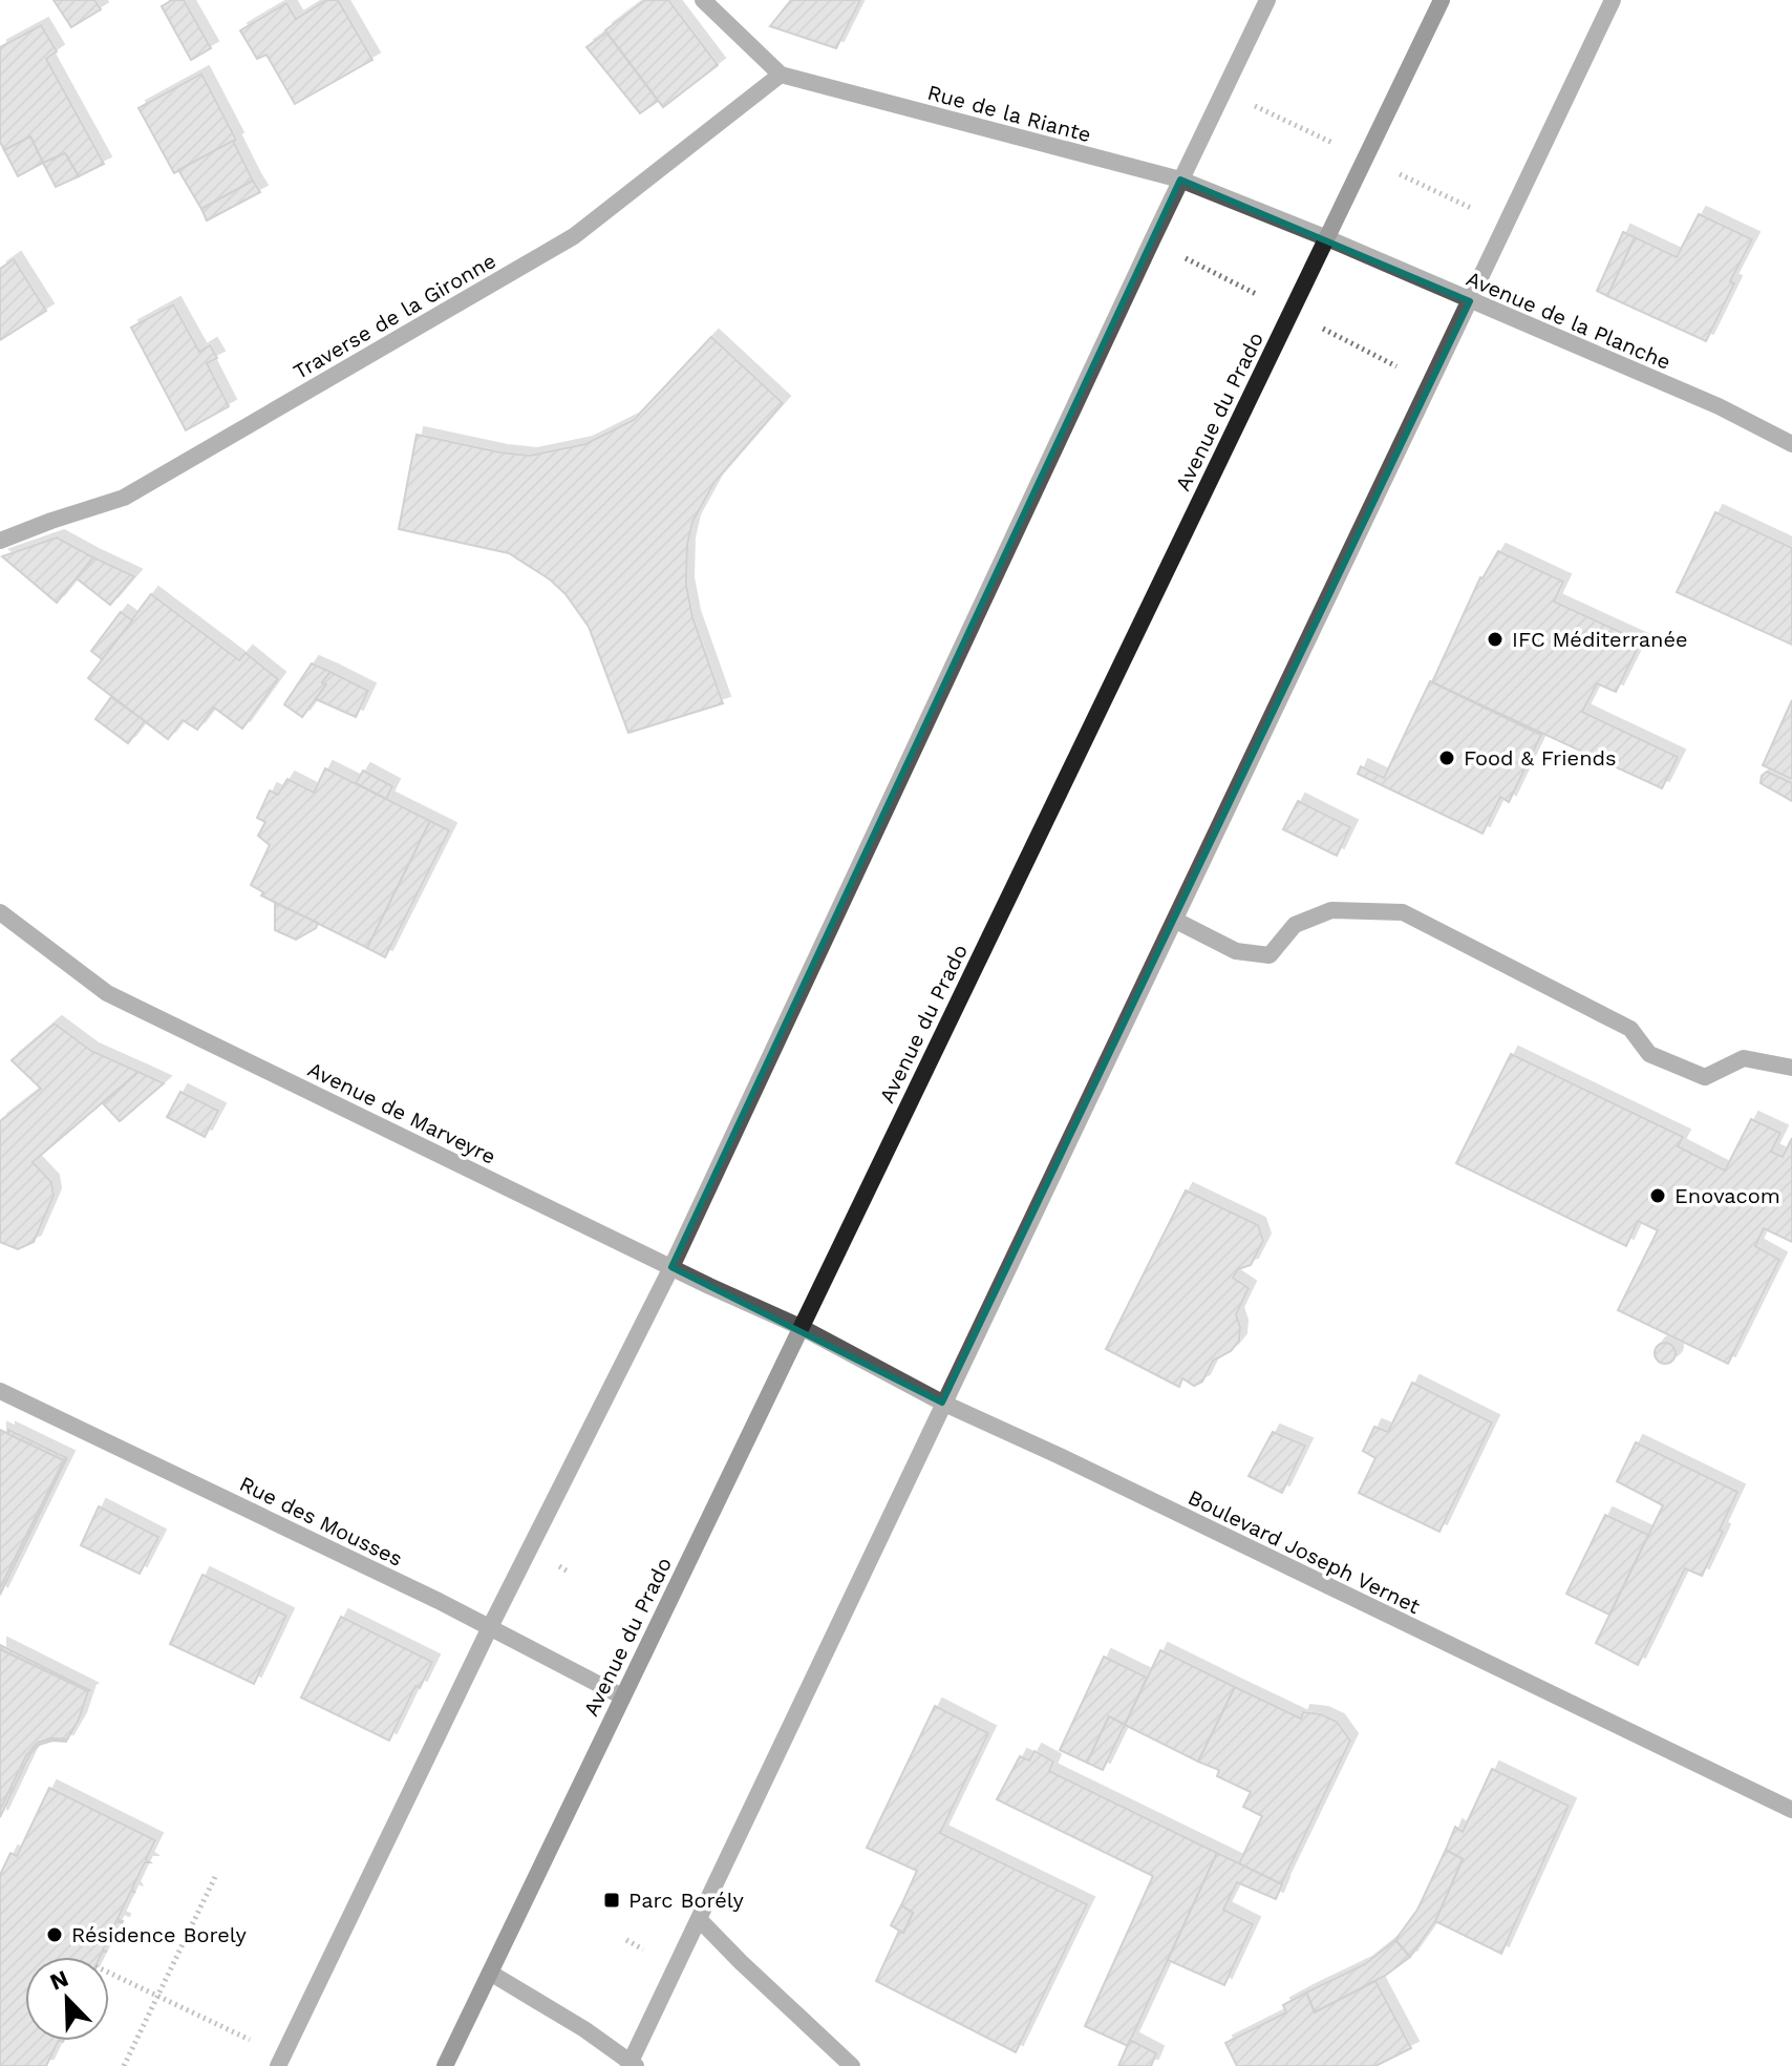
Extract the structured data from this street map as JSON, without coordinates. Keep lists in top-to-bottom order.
{
  "streets": {
    "main road": ["Avenue du Prado"],
    "street": [
      "Rue de la Riante",
      "Traverse de la Gironne",
      "Avenue de la Planche",
      "Avenue de Marveyre",
      "Rue des Mousses",
      "Boulevard Joseph Vernet"
    ]
  },
  "crossings": [
    ["Rue de la Riante", "Traverse de la Gironne"],
    ["Rue de la Riante", "Avenue de la Planche"],
    ["Rue de la Riante", "Avenue du Prado"],
    ["Avenue de la Planche", "Avenue du Prado"],
    ["Avenue du Prado", "Avenue de Marveyre"],
    ["Avenue du Prado", "Rue des Mousses"],
    ["Avenue du Prado", "Boulevard Joseph Vernet"],
    ["Avenue de Marveyre", "Boulevard Joseph Vernet"]
  ],
  "places": {
    "other": [
      "IFC Méditerranée",
      "Food & Friends",
      "Enovacom",
      "Résidence Borely"
    ],
    "transit": ["Parc Borély"]
  },
  "north": "top left"
}
